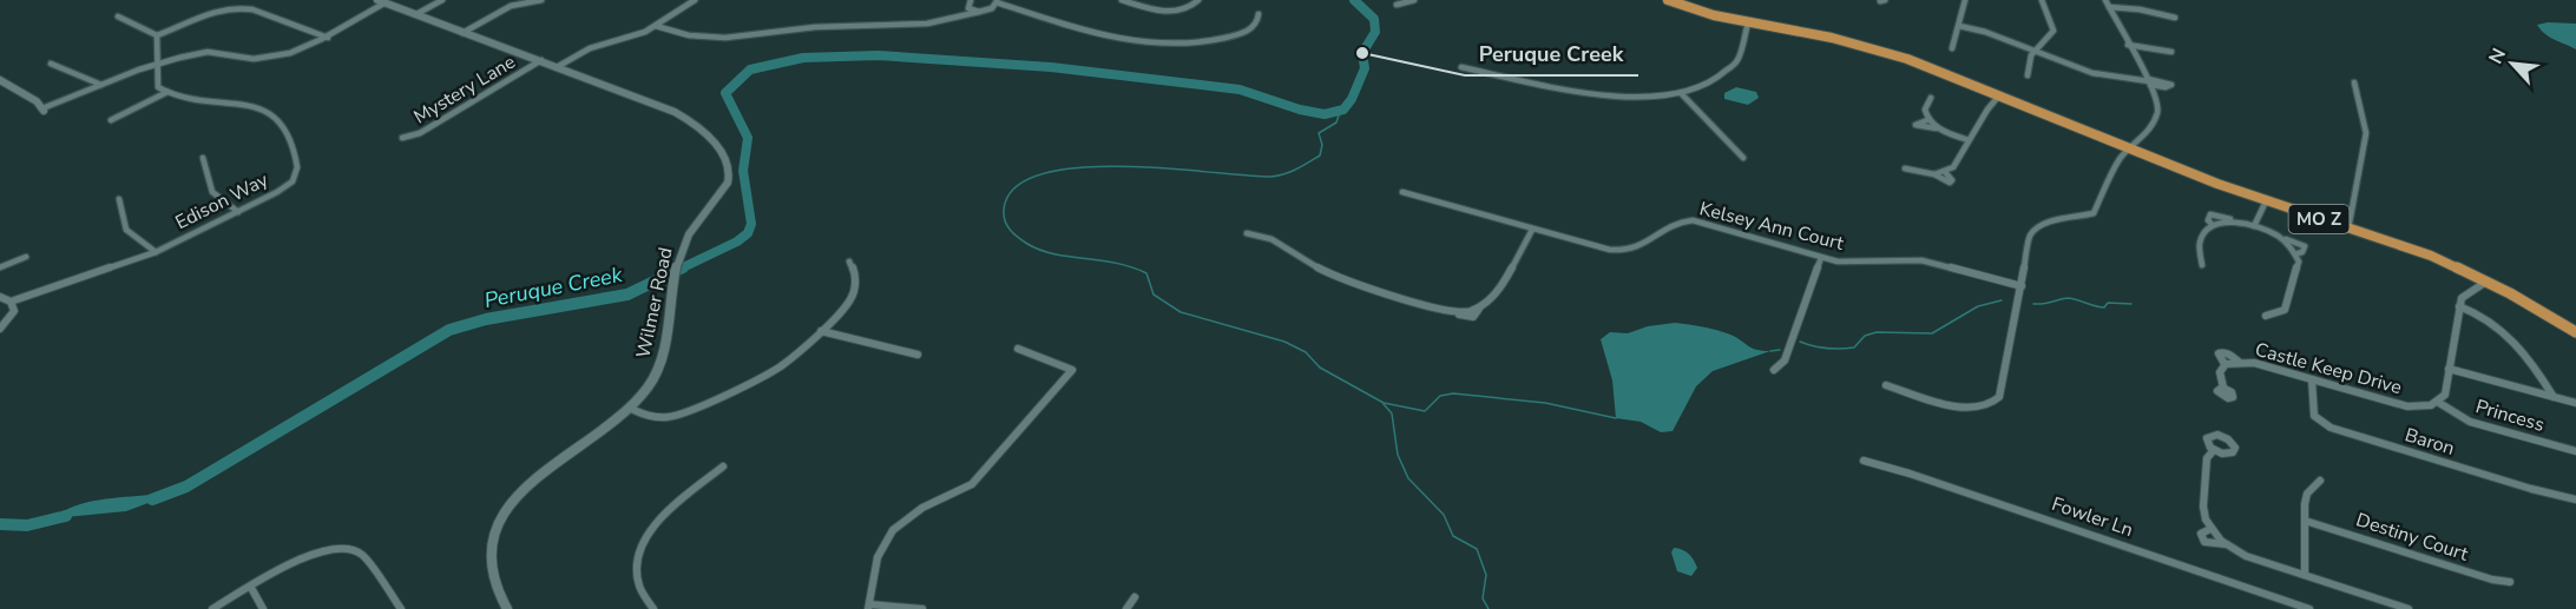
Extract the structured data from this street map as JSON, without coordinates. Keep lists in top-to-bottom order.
{
  "streets": {
    "main road": ["MO Z"],
    "street": [
      "Mystery Lane",
      "Edison Way",
      "Kelsey Ann Court",
      "Wilmer Road",
      "Castle Keep Drive",
      "Princess",
      "Baron",
      "Fowler Ln",
      "Destiny Court"
    ]
  },
  "crossings": [
    ["Mystery Lane", "Wilmer Road"],
    ["Castle Keep Drive", "Princess"],
    ["Castle Keep Drive", "Baron"]
  ],
  "water": ["Peruque Creek"],
  "places": ["Peruque Creek"],
  "north": "top left"
}
